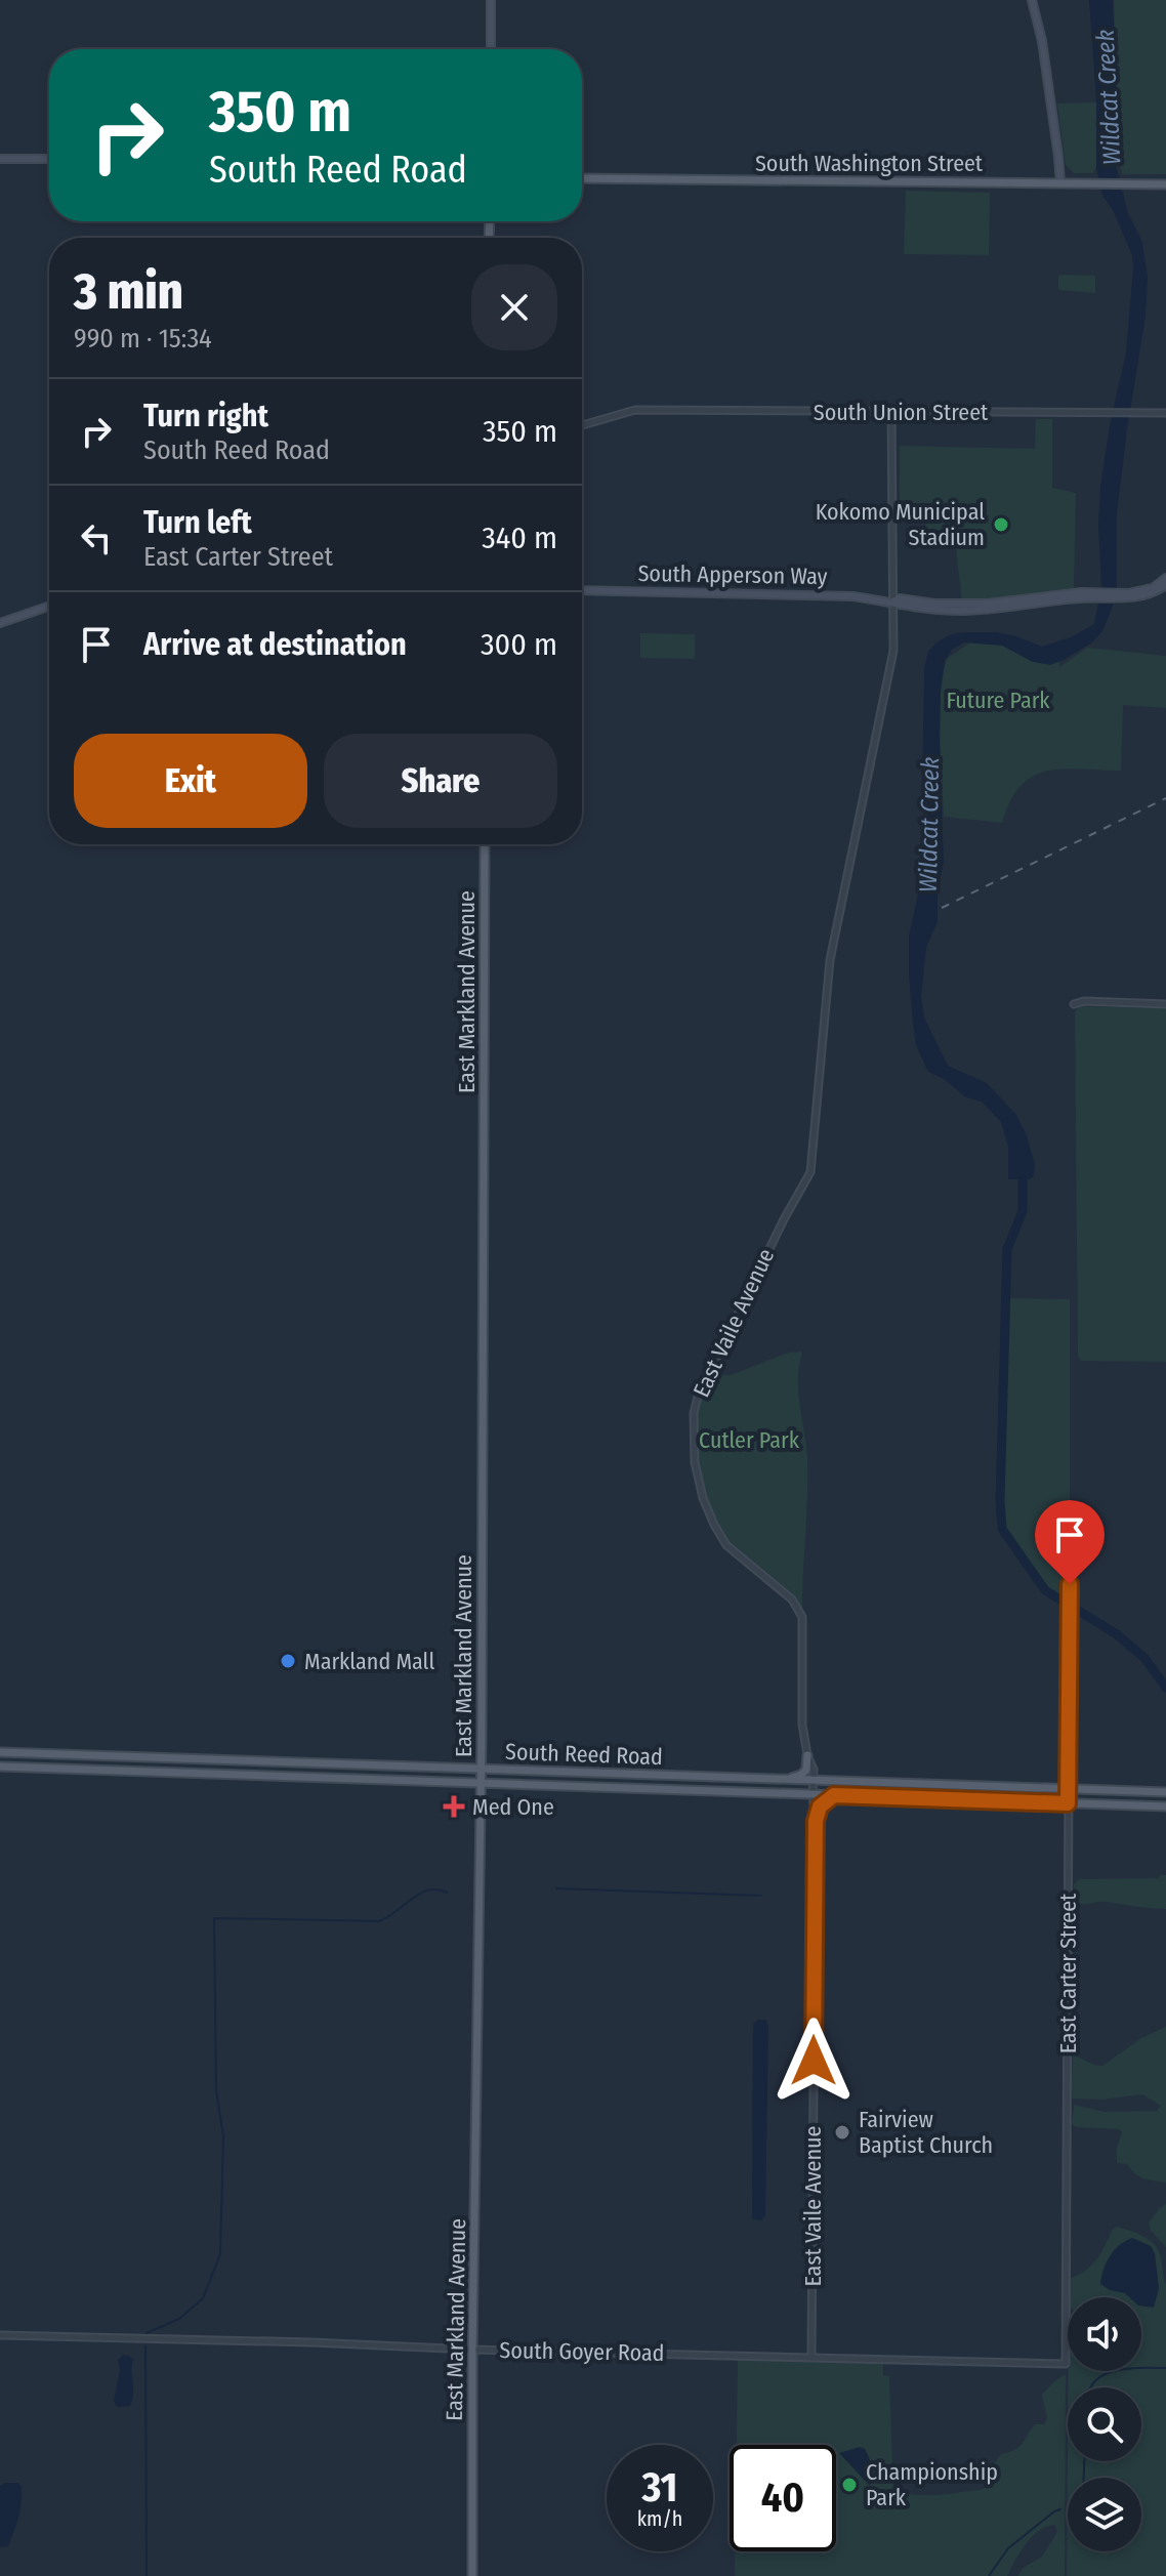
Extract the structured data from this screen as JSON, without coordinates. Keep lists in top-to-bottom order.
{
  "streets": {
    "main road": [
      "South Washington Street",
      "South Apperson Way",
      "East Markland Avenue",
      "South Reed Road"
    ],
    "street": [
      "South Union Street",
      "East Vaile Avenue",
      "East Carter Street",
      "South Goyer Road"
    ]
  },
  "crossings": [
    ["South Union Street", "East Vaile Avenue"],
    ["South Apperson Way", "East Vaile Avenue"],
    ["East Markland Avenue", "South Reed Road"],
    ["East Markland Avenue", "South Goyer Road"],
    ["East Vaile Avenue", "South Reed Road"],
    ["East Vaile Avenue", "South Goyer Road"],
    ["South Reed Road", "East Carter Street"],
    ["East Carter Street", "South Goyer Road"]
  ],
  "water": ["Wildcat Creek"],
  "parks": ["Future Park", "Cutler Park"],
  "places": {
    "other": [
      "Kokomo Municipal Stadium",
      "Markland Mall",
      "Fairview Baptist Church",
      "Championship Park"
    ],
    "health": ["Med One"]
  },
  "page": {
    "turn": ["350 m", "South Reed Road"],
    "heading": ["3 min", "990 m · 15:34"],
    "list": [
      {
        "name": "Turn right",
        "note": "South Reed Road",
        "value": "350 m"
      },
      {
        "name": "Turn left",
        "note": "East Carter Street",
        "value": "340 m"
      },
      {
        "name": "Arrive at destination",
        "value": "300 m"
      }
    ],
    "buttons": ["Exit", "Share"],
    "speed": "31 km/h",
    "limit": "40"
  }
}
